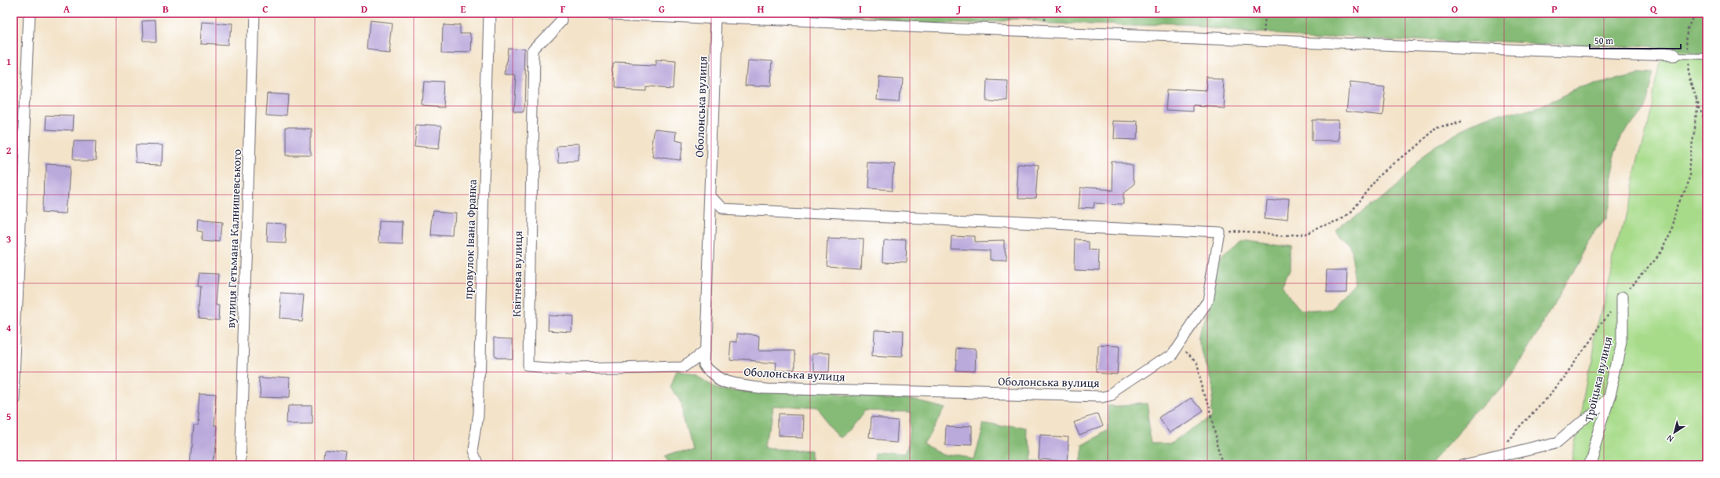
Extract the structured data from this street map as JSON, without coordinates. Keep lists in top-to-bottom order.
{
  "streets": {
    "street": [
      "Оболонська вулиця",
      "вулиця Гетьмана Калнишевського",
      "провулок Івана Франка",
      "Квітнева вулиця",
      "Троїцька вулиця"
    ]
  },
  "crossings": [
    ["Оболонська вулиця", "Квітнева вулиця"]
  ],
  "scale_bar": "50 m",
  "north": "bottom left",
  "grid": {
    "columns": [
      "A",
      "B",
      "C",
      "D",
      "E",
      "F",
      "G",
      "H",
      "I",
      "J",
      "K",
      "L",
      "M",
      "N",
      "O",
      "P",
      "Q"
    ],
    "rows": [
      "1",
      "2",
      "3",
      "4",
      "5"
    ]
  }
}
